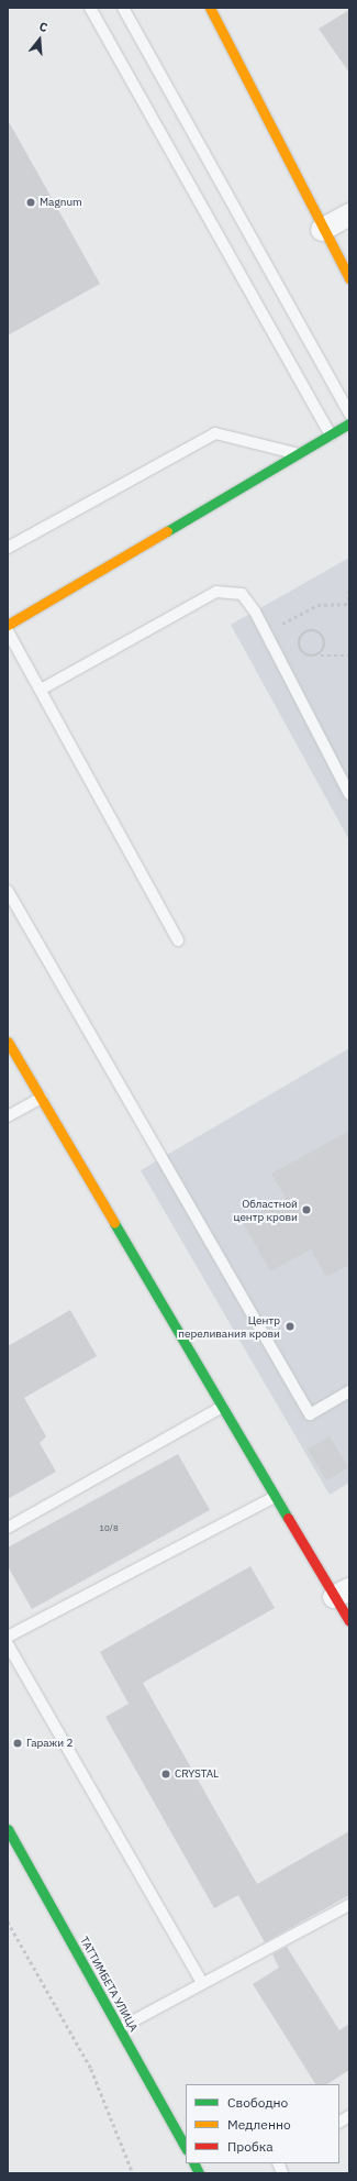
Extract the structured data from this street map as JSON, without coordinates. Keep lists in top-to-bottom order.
{
  "streets": {
    "street": ["ТАТТИМБЕТА УЛИЦА"]
  },
  "places": [
    "Magnum",
    "Областной центр крови",
    "Центр переливания крови",
    "Гаражи 2",
    "CRYSTAL"
  ],
  "house_numbers": ["10/8"],
  "legend": ["Свободно", "Медленно", "Пробка"],
  "north": "top"
}
